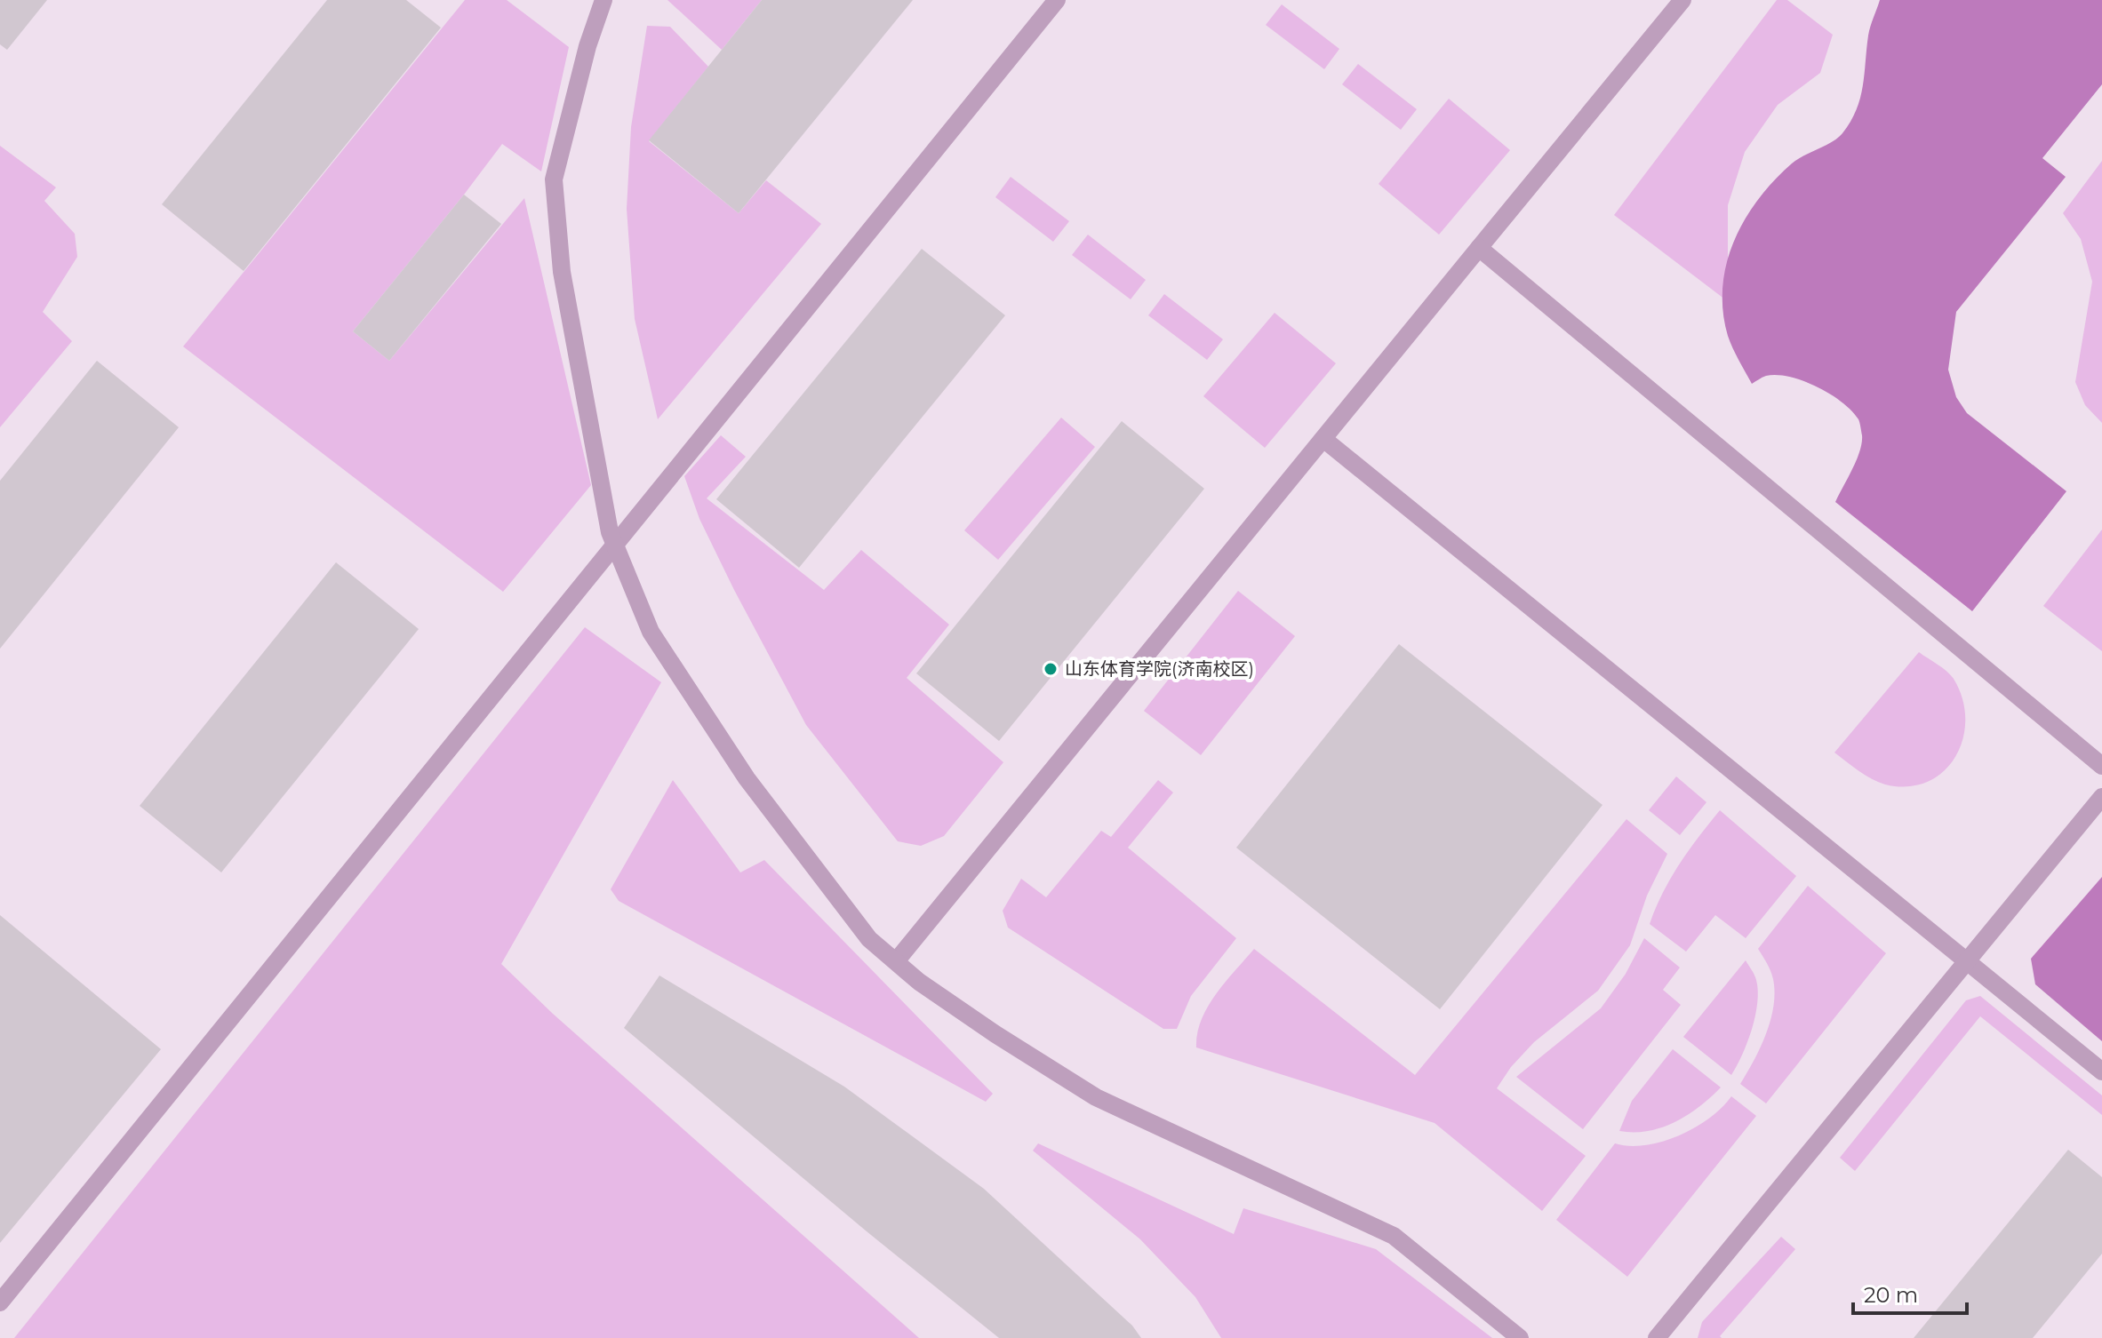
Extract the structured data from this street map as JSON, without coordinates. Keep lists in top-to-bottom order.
{
  "places": ["山东体育学院(济南校区)"],
  "scale_bar": "20 m"
}
